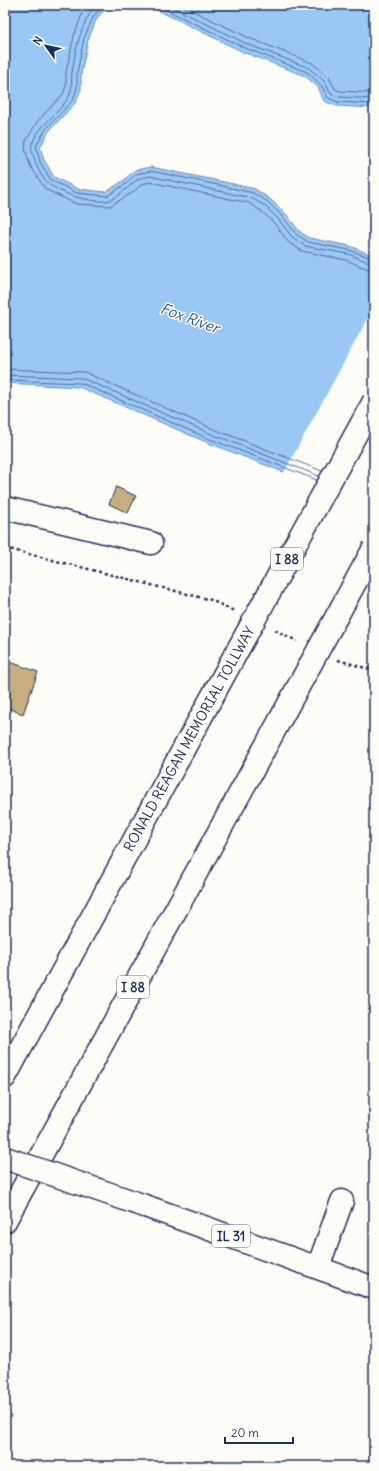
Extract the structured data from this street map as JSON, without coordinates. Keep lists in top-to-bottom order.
{
  "streets": {
    "main road": ["I 88", "RONALD REAGAN MEMORIAL TOLLWAY", "IL 31"]
  },
  "water": ["Fox River"],
  "scale_bar": "20 m",
  "north": "top left"
}
